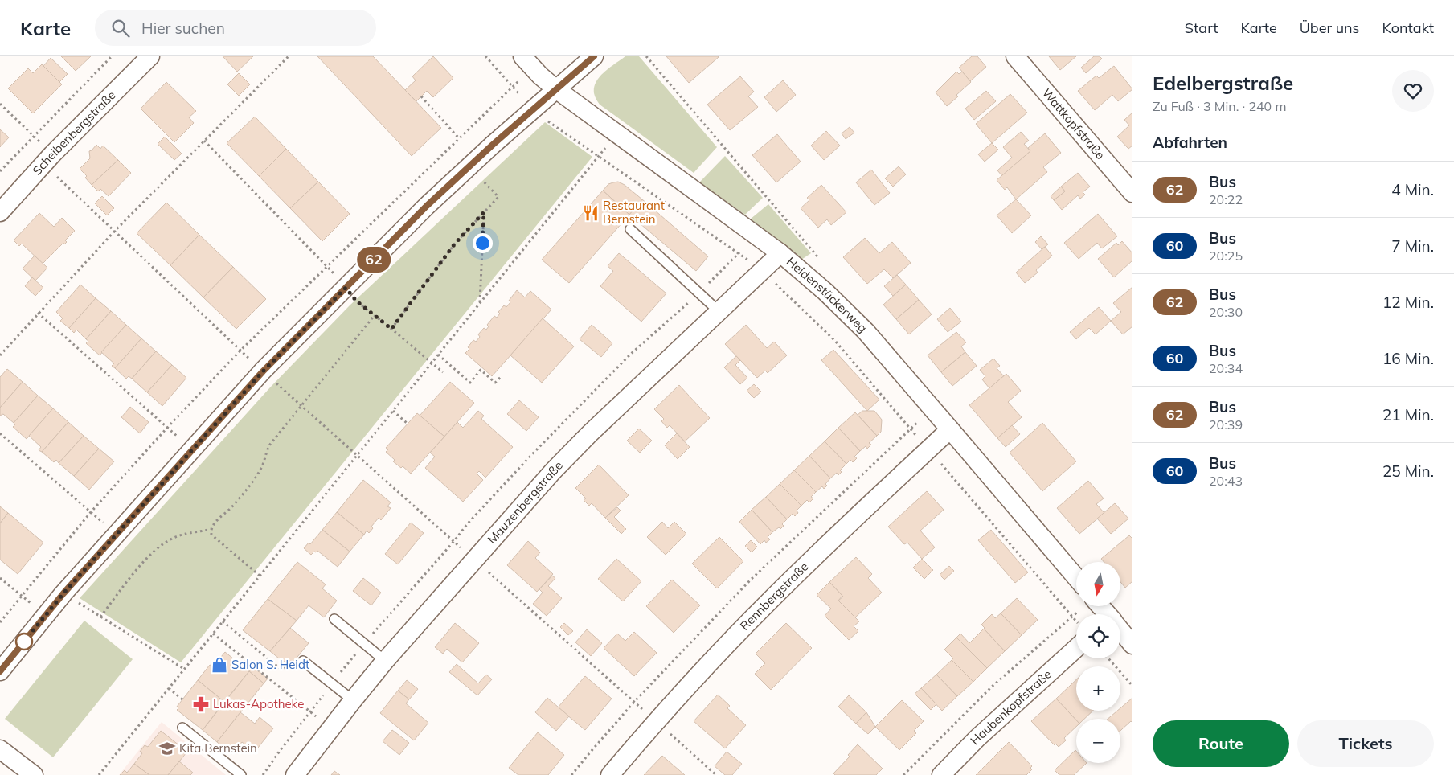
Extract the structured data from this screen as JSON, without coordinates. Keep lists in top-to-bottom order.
{
  "streets": {
    "street": [
      "Wattkopfstraße",
      "Scheibenbergstraße",
      "Heidenstückerweg",
      "Mauzenbergstraße",
      "Rennbergstraße",
      "Haubenkopfstraße"
    ]
  },
  "crossings": [
    ["Heidenstückerweg", "Mauzenbergstraße"],
    ["Heidenstückerweg", "Rennbergstraße"]
  ],
  "places": {
    "restaurant": ["Restaurant Bernstein"],
    "shop": ["Salon S. Heidt"],
    "pharmacy": ["Lukas-Apotheke"],
    "school or university": ["Kita Bernstein"]
  },
  "lines": ["bus line 62"],
  "north": "bottom",
  "page": {
    "header": "Karte",
    "search": "Hier suchen",
    "nav": [
      "Start",
      "Karte",
      "Über uns",
      "Kontakt"
    ],
    "on_map": "62",
    "heading": [
      ["Edelbergstraße", "Zu Fuß · 3 Min. · 240 m"],
      "Abfahrten"
    ],
    "list": [
      {
        "mark": "62",
        "name": "Bus",
        "note": "20:22",
        "value": "4 Min."
      },
      {
        "mark": "60",
        "name": "Bus",
        "note": "20:25",
        "value": "7 Min."
      },
      {
        "mark": "62",
        "name": "Bus",
        "note": "20:30",
        "value": "12 Min."
      },
      {
        "mark": "60",
        "name": "Bus",
        "note": "20:34",
        "value": "16 Min."
      },
      {
        "mark": "62",
        "name": "Bus",
        "note": "20:39",
        "value": "21 Min."
      },
      {
        "mark": "60",
        "name": "Bus",
        "note": "20:43",
        "value": "25 Min."
      }
    ],
    "map_buttons": ["+", "−"],
    "buttons": ["Route", "Tickets"]
  }
}
